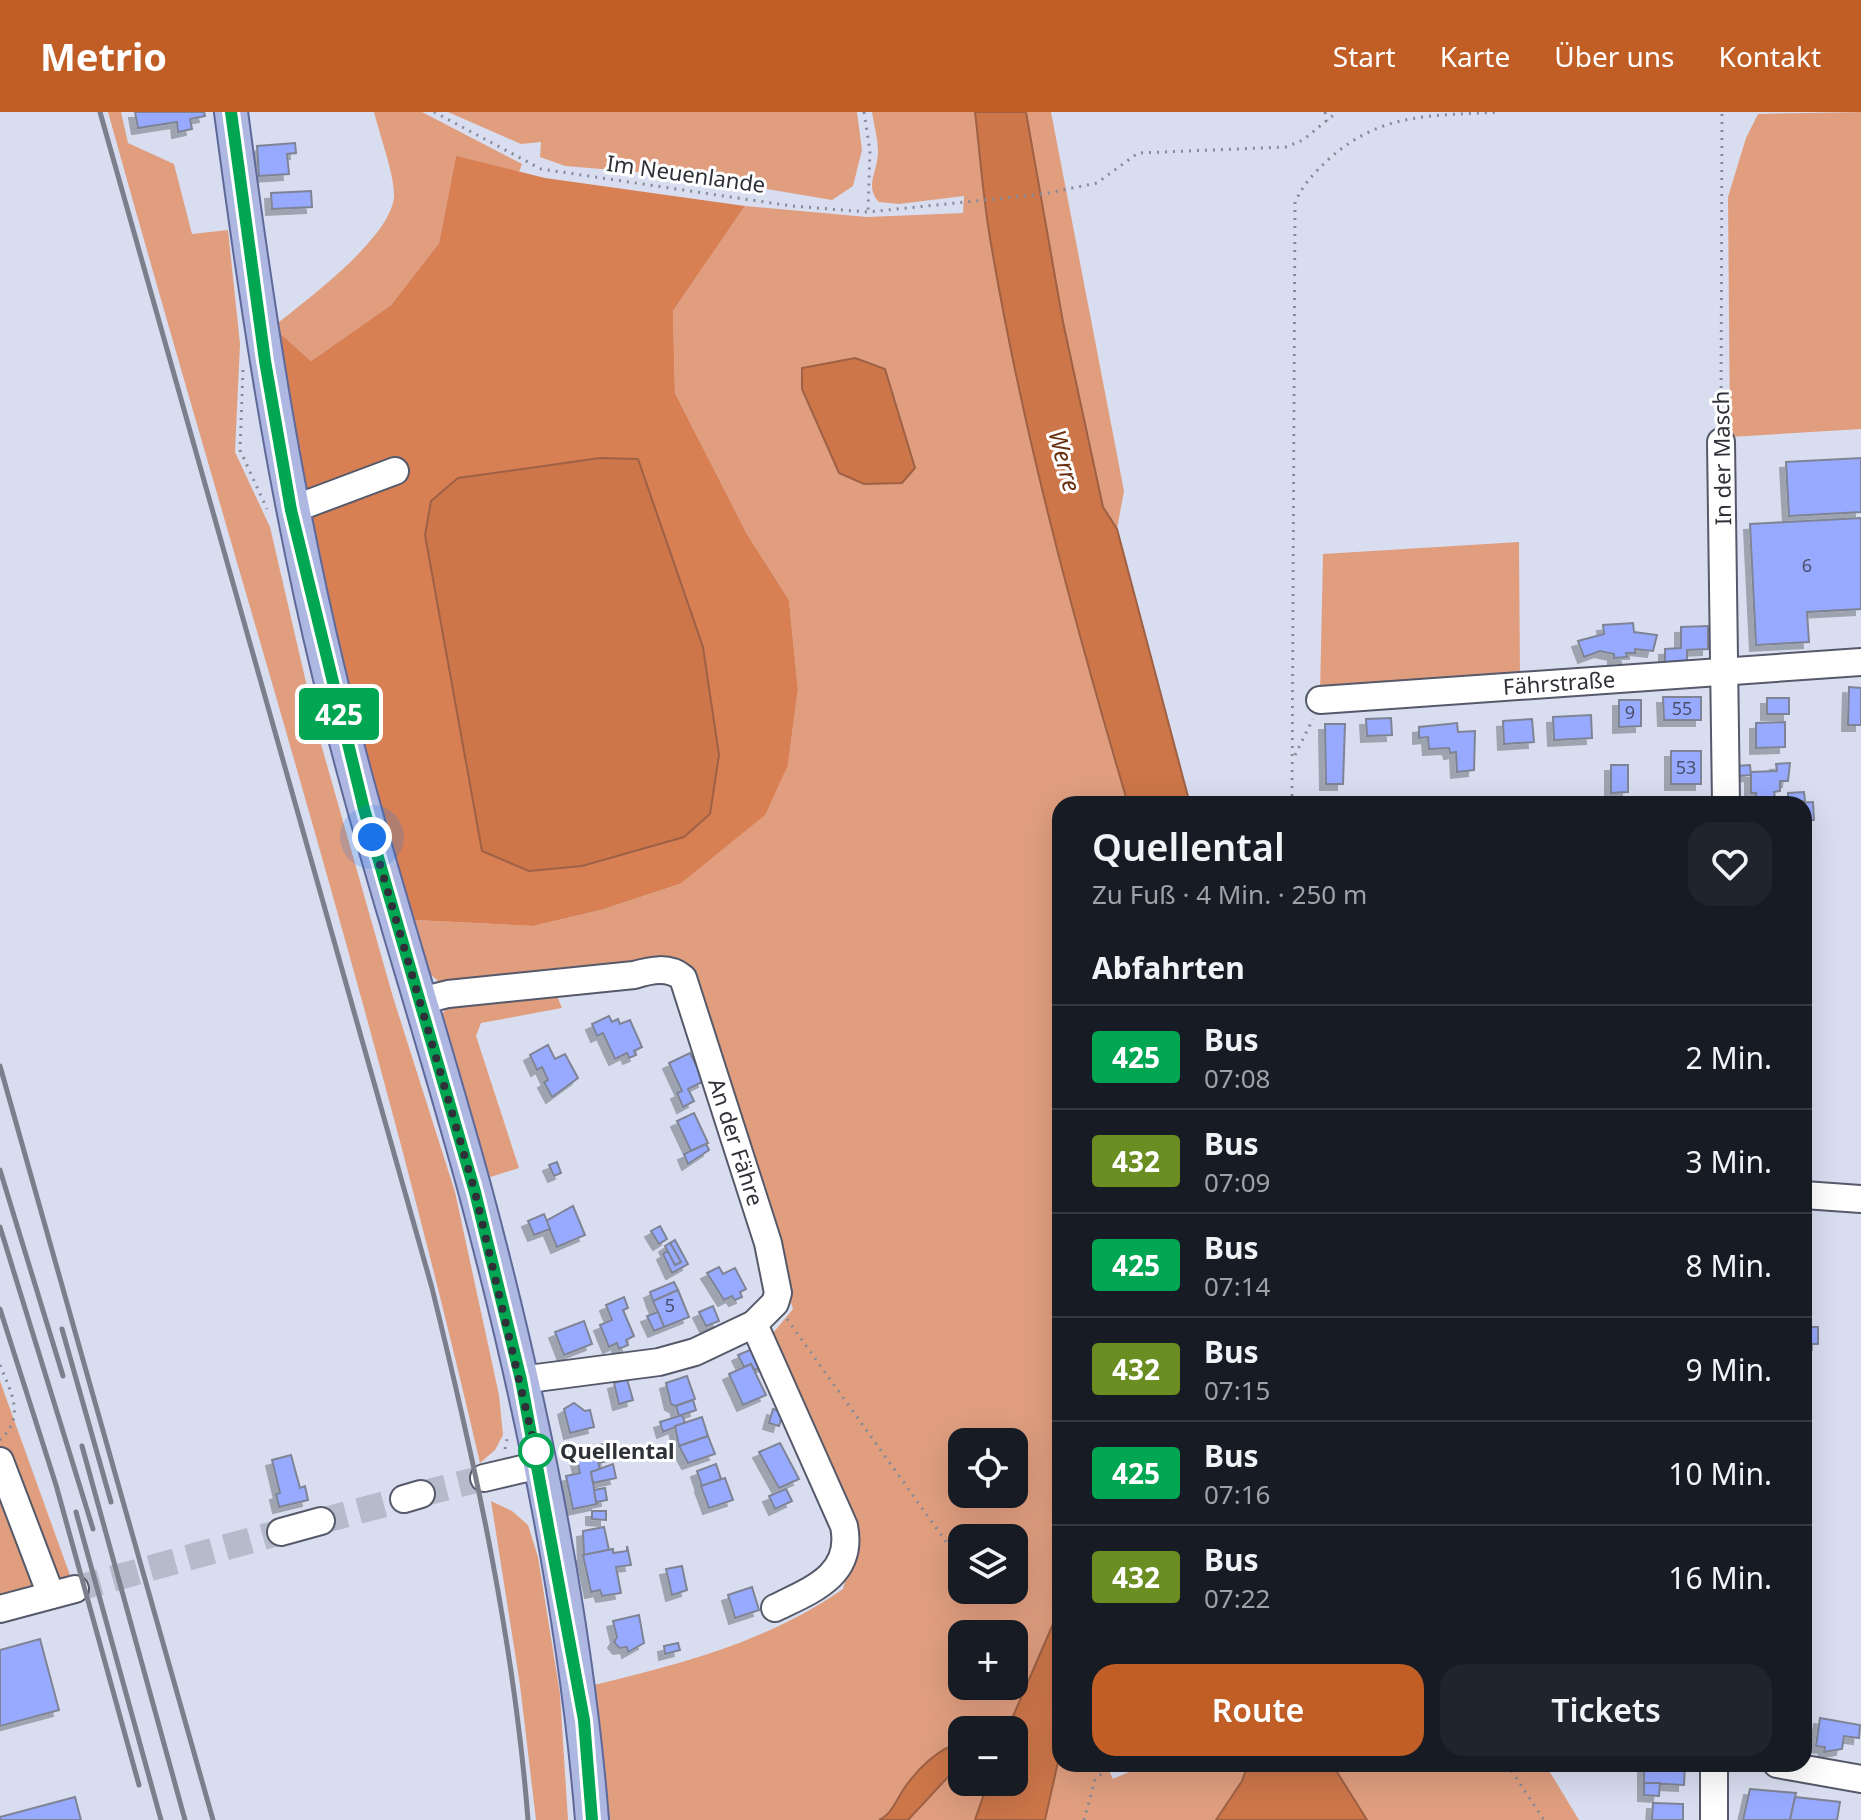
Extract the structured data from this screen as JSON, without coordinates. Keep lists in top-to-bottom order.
{
  "streets": {
    "street": ["In der Masch", "Fährstraße", "An der Fähre"],
    "path": ["Im Neuenlande"]
  },
  "crossings": [
    ["In der Masch", "Fährstraße"]
  ],
  "water": ["Werre"],
  "places": ["Quellental"],
  "lines": ["bus line 425"],
  "house_numbers": [
    "6",
    "55",
    "9",
    "53",
    "5"
  ],
  "page": {
    "header": "Metrio",
    "nav": [
      "Start",
      "Karte",
      "Über uns",
      "Kontakt"
    ],
    "on_map": "425",
    "heading": [
      ["Quellental", "Zu Fuß · 4 Min. · 250 m"],
      "Abfahrten"
    ],
    "list": [
      {
        "mark": "425",
        "name": "Bus",
        "note": "07:08",
        "value": "2 Min."
      },
      {
        "mark": "432",
        "name": "Bus",
        "note": "07:09",
        "value": "3 Min."
      },
      {
        "mark": "425",
        "name": "Bus",
        "note": "07:14",
        "value": "8 Min."
      },
      {
        "mark": "432",
        "name": "Bus",
        "note": "07:15",
        "value": "9 Min."
      },
      {
        "mark": "425",
        "name": "Bus",
        "note": "07:16",
        "value": "10 Min."
      },
      {
        "mark": "432",
        "name": "Bus",
        "note": "07:22",
        "value": "16 Min."
      }
    ],
    "map_buttons": ["+", "−"],
    "buttons": ["Route", "Tickets"]
  }
}
